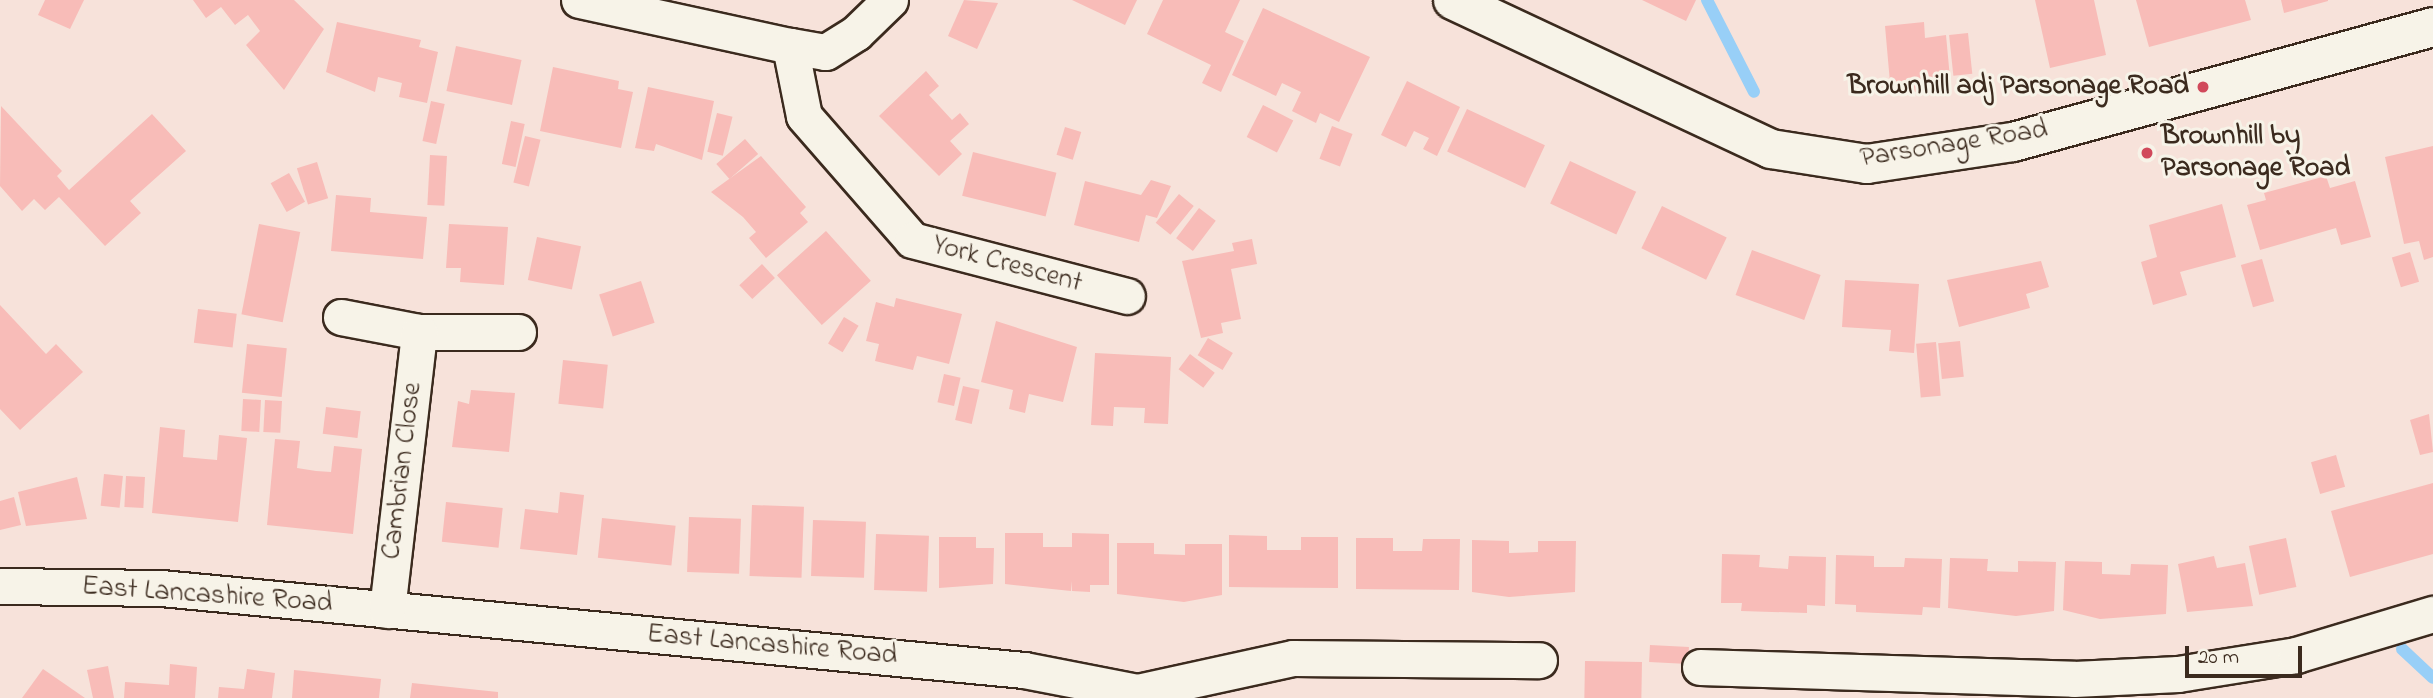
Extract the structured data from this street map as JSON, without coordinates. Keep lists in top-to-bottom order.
{
  "streets": {
    "street": [
      "Parsonage Road",
      "York Crescent",
      "Cambrian Close",
      "East Lancashire Road"
    ]
  },
  "crossings": [
    ["Cambrian Close", "East Lancashire Road"]
  ],
  "places": ["Brownhill adj Parsonage Road", "Brownhill by Parsonage Road"],
  "scale_bar": "20 m"
}
